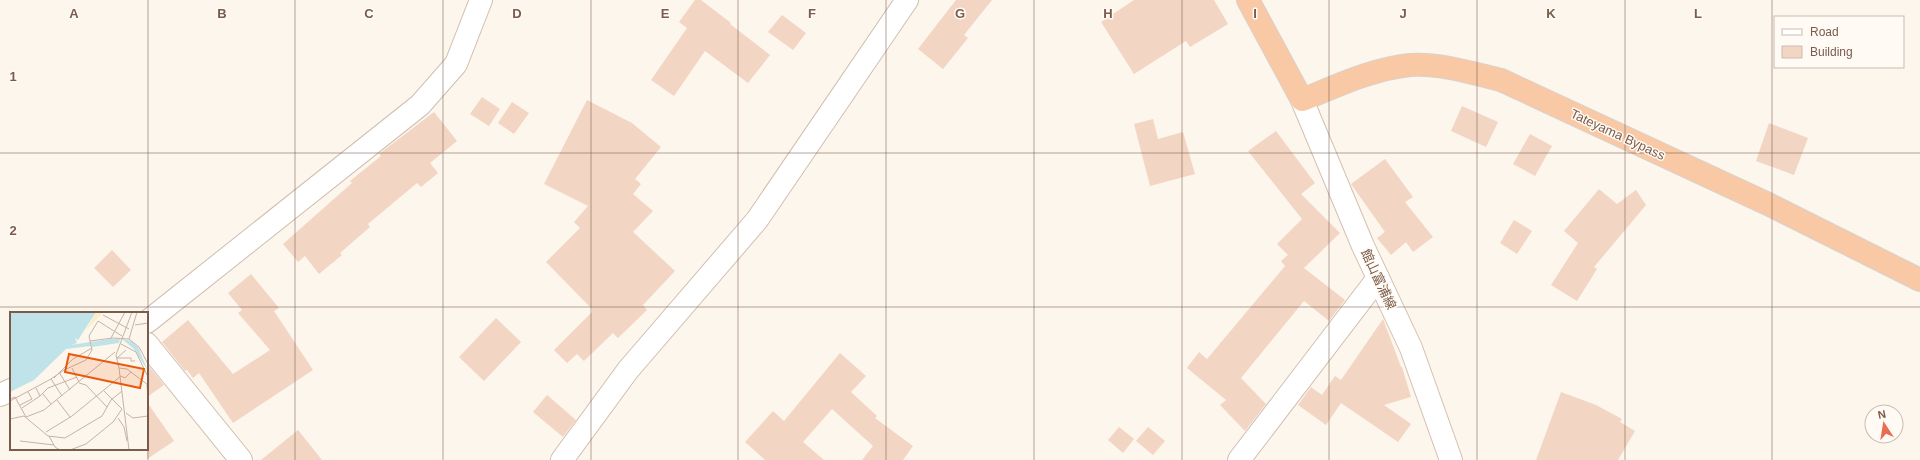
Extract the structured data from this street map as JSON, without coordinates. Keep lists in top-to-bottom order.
{
  "streets": {
    "highway": ["Tateyama Bypass"],
    "street": ["館山富浦線"]
  },
  "crossings": [
    ["Tateyama Bypass", "館山富浦線"]
  ],
  "legend": ["Road", "Building"],
  "north": "top",
  "grid": {
    "columns": [
      "A",
      "B",
      "C",
      "D",
      "E",
      "F",
      "G",
      "H",
      "I",
      "J",
      "K",
      "L"
    ],
    "rows": ["1", "2"]
  }
}
